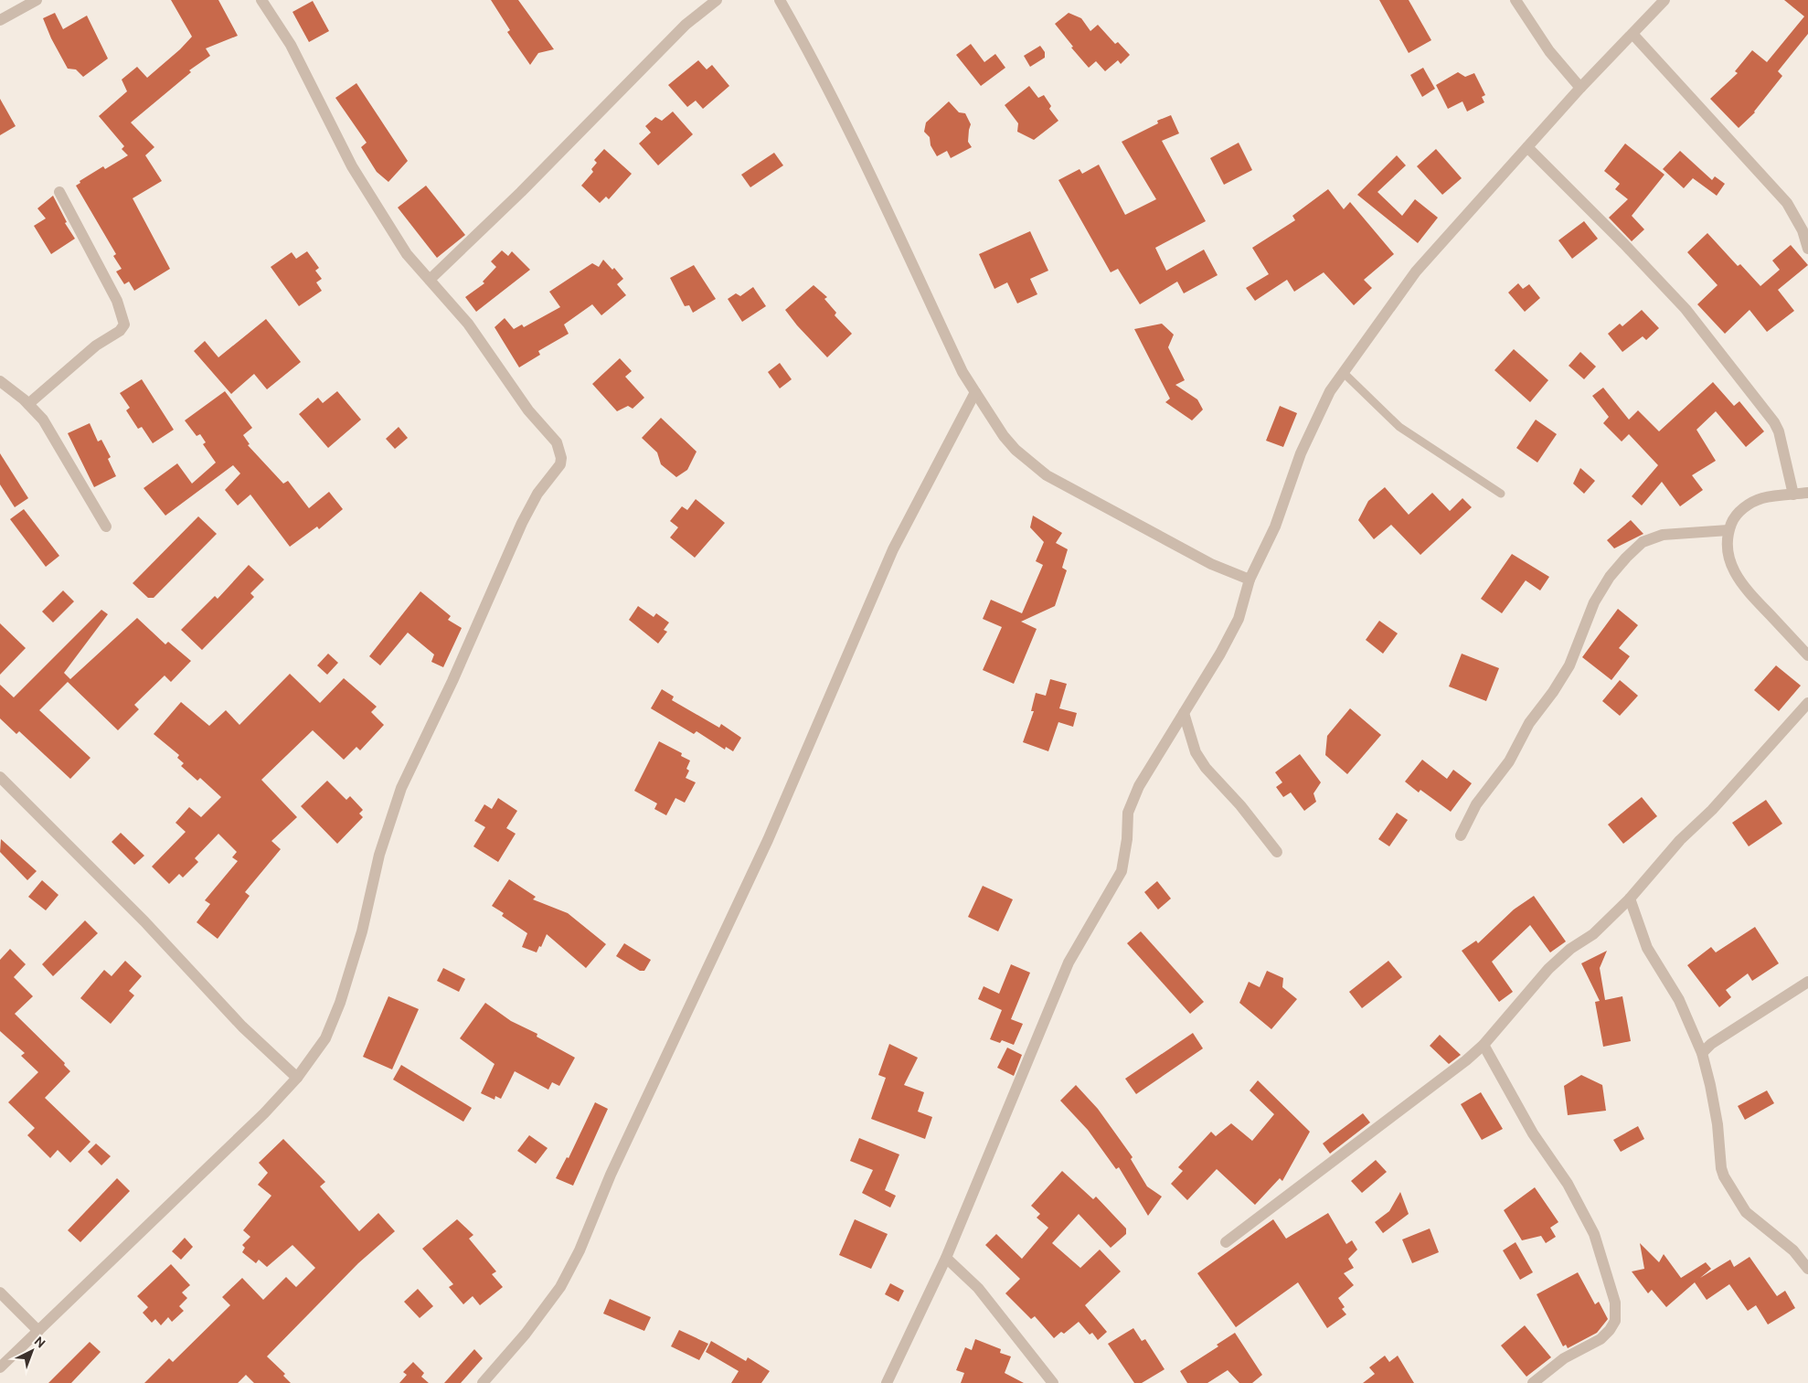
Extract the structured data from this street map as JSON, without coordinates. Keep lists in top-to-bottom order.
{
  "north": "top right"
}
